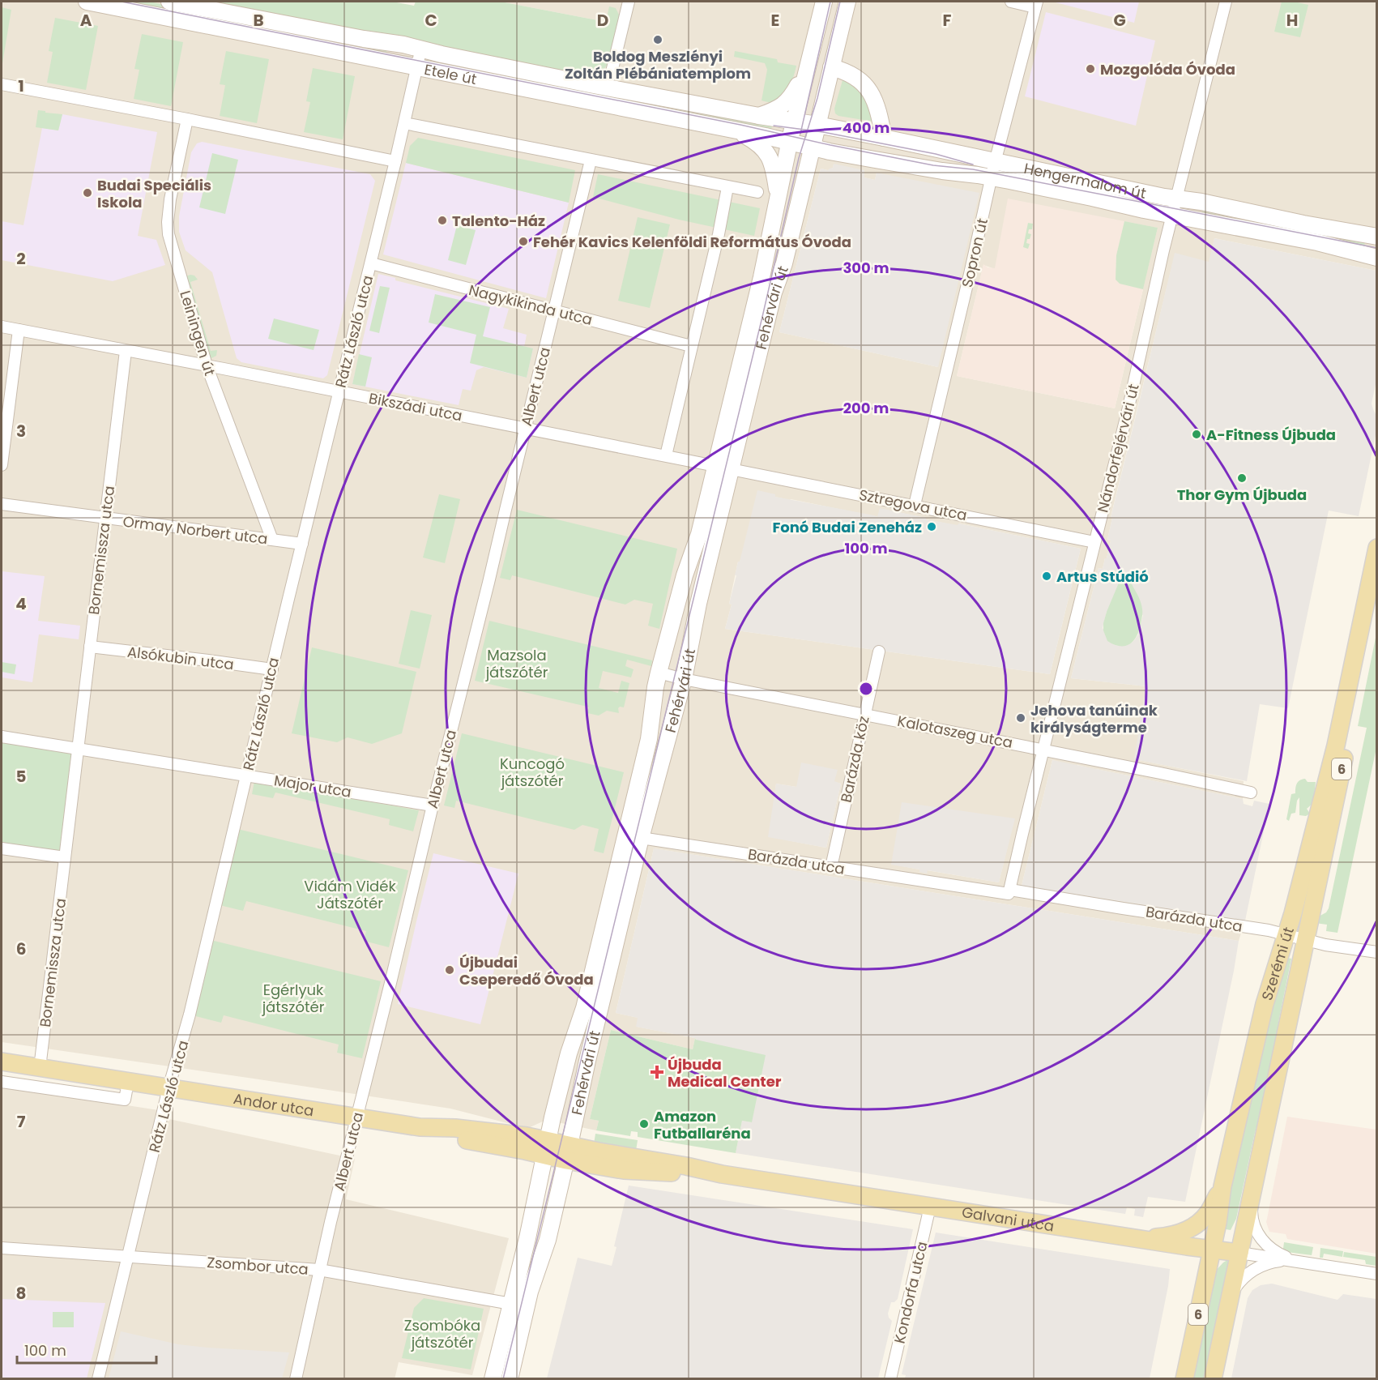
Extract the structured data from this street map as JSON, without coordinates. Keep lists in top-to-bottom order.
{
  "streets": {
    "main road": [
      "6",
      "Szerémi út",
      "Andor utca",
      "Galvani utca"
    ],
    "street": [
      "Etele út",
      "Hengermalom út",
      "Sopron út",
      "Nagykikinda utca",
      "Fehérvári út",
      "Rátz László utca",
      "Leiningen út",
      "Albert utca",
      "Bikszádi utca",
      "Nándorfejérvári út",
      "Sztregova utca",
      "Ormay Norbert utca",
      "Bornemissza utca",
      "Alsókubin utca",
      "Kalotaszeg utca",
      "Barázda köz",
      "Major utca",
      "Barázda utca",
      "Zsombor utca",
      "Kondorfa utca"
    ]
  },
  "crossings": [
    ["Etele út", "Hengermalom út"],
    ["Etele út", "Fehérvári út"],
    ["Etele út", "Rátz László utca"],
    ["Hengermalom út", "Sopron út"],
    ["Hengermalom út", "Fehérvári út"],
    ["Hengermalom út", "Nándorfejérvári út"],
    ["Sopron út", "Sztregova utca"],
    ["Nagykikinda utca", "Rátz László utca"],
    ["Nagykikinda utca", "Albert utca"],
    ["Fehérvári út", "Bikszádi utca"],
    ["Fehérvári út", "Sztregova utca"],
    ["Fehérvári út", "Kalotaszeg utca"],
    ["Fehérvári út", "Barázda utca"],
    ["Fehérvári út", "Andor utca"],
    ["Fehérvári út", "Galvani utca"],
    ["Fehérvári út", "Zsombor utca"],
    ["Rátz László utca", "Bikszádi utca"],
    ["Rátz László utca", "Ormay Norbert utca"],
    ["Rátz László utca", "Alsókubin utca"],
    ["Rátz László utca", "Major utca"],
    ["Rátz László utca", "Andor utca"],
    ["Rátz László utca", "Zsombor utca"],
    ["Leiningen út", "Bikszádi utca"],
    ["Leiningen út", "Ormay Norbert utca"],
    ["Albert utca", "Bikszádi utca"],
    ["Albert utca", "Major utca"],
    ["Albert utca", "Andor utca"],
    ["Albert utca", "Zsombor utca"],
    ["Bikszádi utca", "Sztregova utca"],
    ["Bikszádi utca", "Bornemissza utca"],
    ["Nándorfejérvári út", "Sztregova utca"],
    ["Nándorfejérvári út", "Kalotaszeg utca"],
    ["Nándorfejérvári út", "Barázda utca"],
    ["Ormay Norbert utca", "Bornemissza utca"],
    ["Bornemissza utca", "Alsókubin utca"],
    ["Bornemissza utca", "Major utca"],
    ["Bornemissza utca", "Andor utca"],
    ["Kalotaszeg utca", "Barázda köz"],
    ["Barázda köz", "Barázda utca"],
    ["Barázda utca", "Szerémi út"],
    ["Szerémi út", "Galvani utca"],
    ["Andor utca", "Galvani utca"],
    ["Galvani utca", "Kondorfa utca"]
  ],
  "parks": [
    "Mazsola játszótér",
    "Kuncogó játszótér",
    "Vidám Vidék Játszótér",
    "Egérlyuk játszótér",
    "Zsombóka játszótér"
  ],
  "places": {
    "other": [
      "Boldog Meszlényi Zoltán Plébániatemplom",
      "Mozgolóda Óvoda",
      "Budai Speciális Iskola",
      "Talento-Ház",
      "Fehér Kavics Kelenföldi Református Óvoda",
      "A-Fitness Újbuda",
      "Thor Gym Újbuda",
      "Fonó Budai Zeneház",
      "Artus Stúdió",
      "Jehova tanúinak királyságterme",
      "Újbudai Cseperedő Óvoda",
      "Amazon Futballaréna"
    ],
    "health": ["Újbuda Medical Center"]
  },
  "scale_bar": "100 m",
  "grid": {
    "columns": [
      "A",
      "B",
      "C",
      "D",
      "E",
      "F",
      "G",
      "H"
    ],
    "rows": [
      "1",
      "2",
      "3",
      "4",
      "5",
      "6",
      "7",
      "8"
    ]
  },
  "rings": [
    "400 m",
    "300 m",
    "200 m",
    "100 m"
  ]
}
